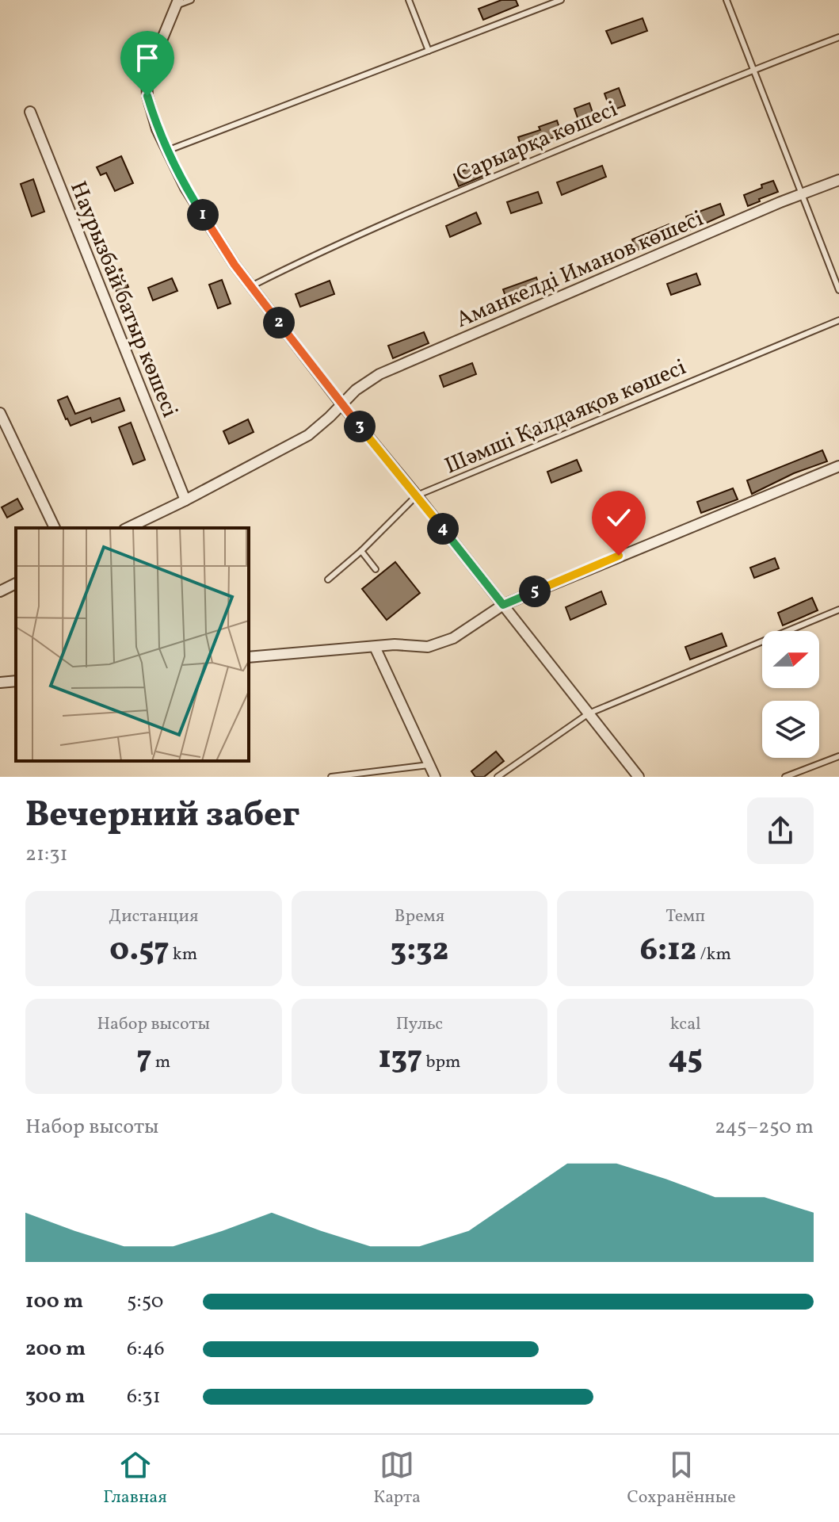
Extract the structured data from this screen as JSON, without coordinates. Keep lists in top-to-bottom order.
{
  "streets": {
    "street": ["Аманкелді Иманов көшесі", "Наурызбай батыр көшесі"],
    "lane": ["Сарыарқа көшесі", "Шәмші Қалдаяқов көшесі"]
  },
  "crossings": [
    ["Аманкелді Иманов көшесі", "Наурызбай батыр көшесі"]
  ],
  "north": "right",
  "page": {
    "pins": [
      "1",
      "2",
      "3",
      "4",
      "5"
    ],
    "heading": ["Вечерний забег", "21:31"],
    "stats": [
      ["Дистанция", "0.57 km"],
      ["Время", "3:32"],
      ["Темп", "6:12 /km"],
      ["Набор высоты", "7 m"],
      ["Пульс", "137 bpm"],
      ["kcal", "45"]
    ],
    "chart": ["Набор высоты", "245–250 m"],
    "list": [
      {
        "name": "100 m",
        "note": "5:50"
      },
      {
        "name": "200 m",
        "note": "6:46"
      },
      {
        "name": "300 m",
        "note": "6:31"
      }
    ],
    "tabs": ["Главная", "Карта", "Сохранённые"]
  }
}
